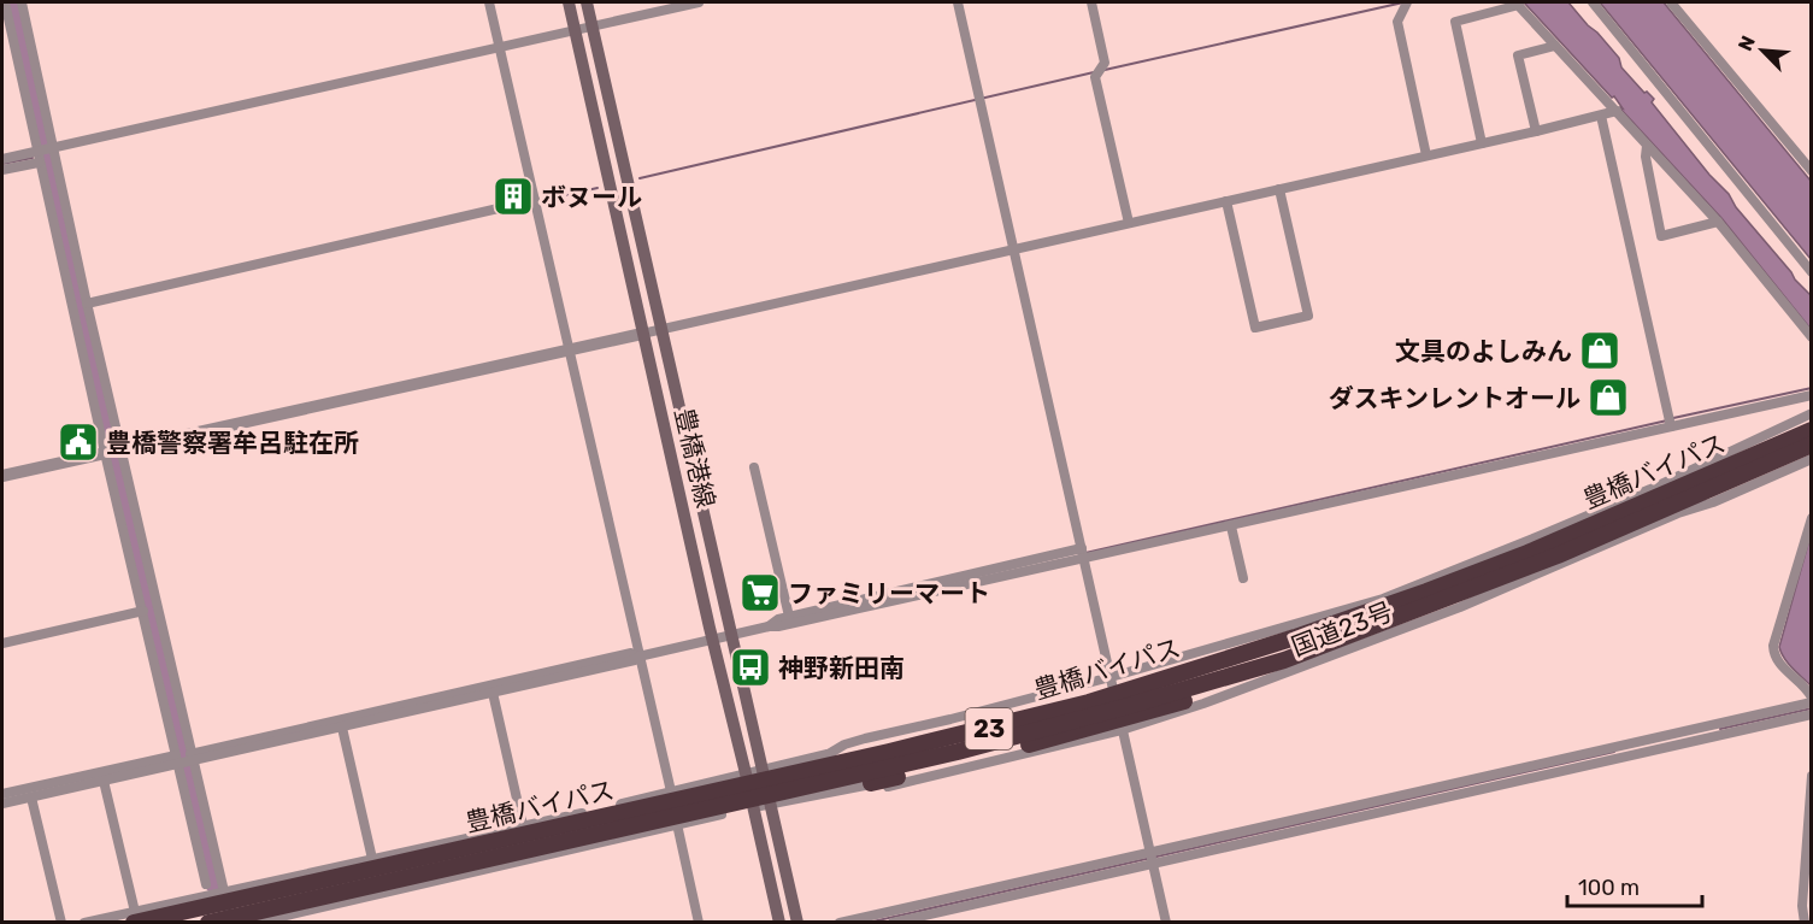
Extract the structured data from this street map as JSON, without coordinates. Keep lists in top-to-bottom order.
{
  "streets": {
    "highway": ["豊橋バイパス", "23"],
    "main road": ["豊橋港線"],
    "street": ["国道23号"]
  },
  "crossings": [
    ["豊橋バイパス", "23"],
    ["国道23号", "23"]
  ],
  "places": {
    "building": ["ボヌール"],
    "shop": ["文具のよしみん", "ダスキンレントオール"],
    "public building": ["豊橋警察署牟呂駐在所"],
    "supermarket": ["ファミリーマート"],
    "bus stop": ["神野新田南"]
  },
  "scale_bar": "100 m",
  "north": "top left"
}
